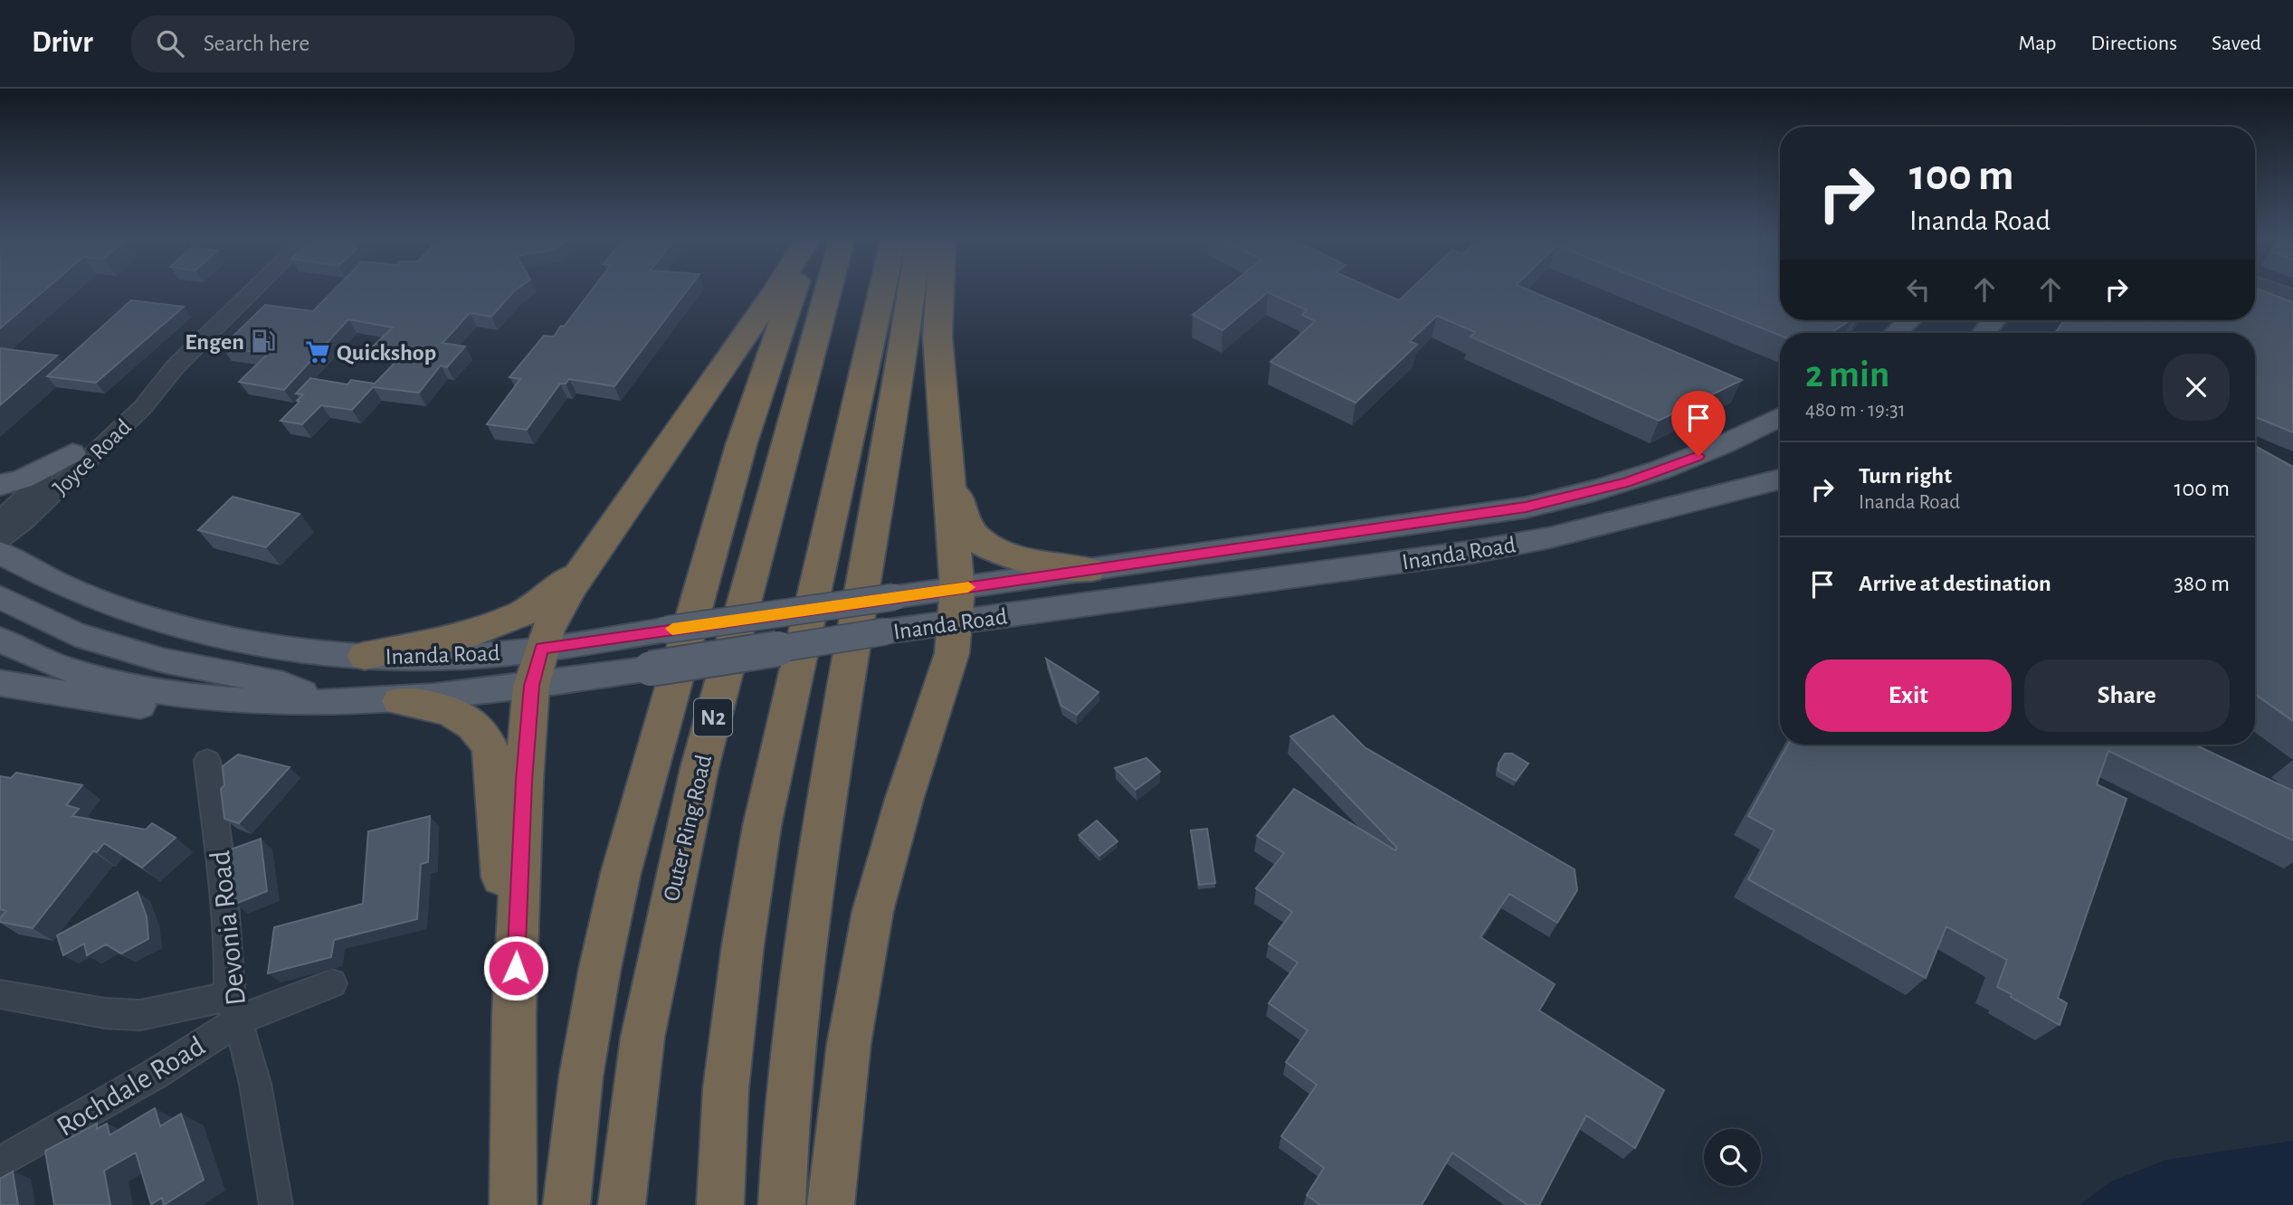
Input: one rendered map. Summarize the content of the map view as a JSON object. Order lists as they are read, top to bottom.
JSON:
{
  "streets": {
    "highway": ["N2", "Outer Ring Road"],
    "main road": ["Inanda Road"],
    "street": ["Joyce Road", "Devonia Road", "Rochdale Road"]
  },
  "crossings": [
    ["Devonia Road", "Rochdale Road"]
  ],
  "places": {
    "fuel station": ["Engen"],
    "supermarket": ["Quickshop"]
  },
  "page": {
    "header": "Drivr",
    "search": "Search here",
    "nav": ["Map", "Directions", "Saved"],
    "turn": ["100 m", "Inanda Road"],
    "heading": ["2 min", "480 m · 19:31"],
    "list": [
      {
        "name": "Turn right",
        "note": "Inanda Road",
        "value": "100 m"
      },
      {
        "name": "Arrive at destination",
        "value": "380 m"
      }
    ],
    "buttons": ["Exit", "Share"]
  }
}
